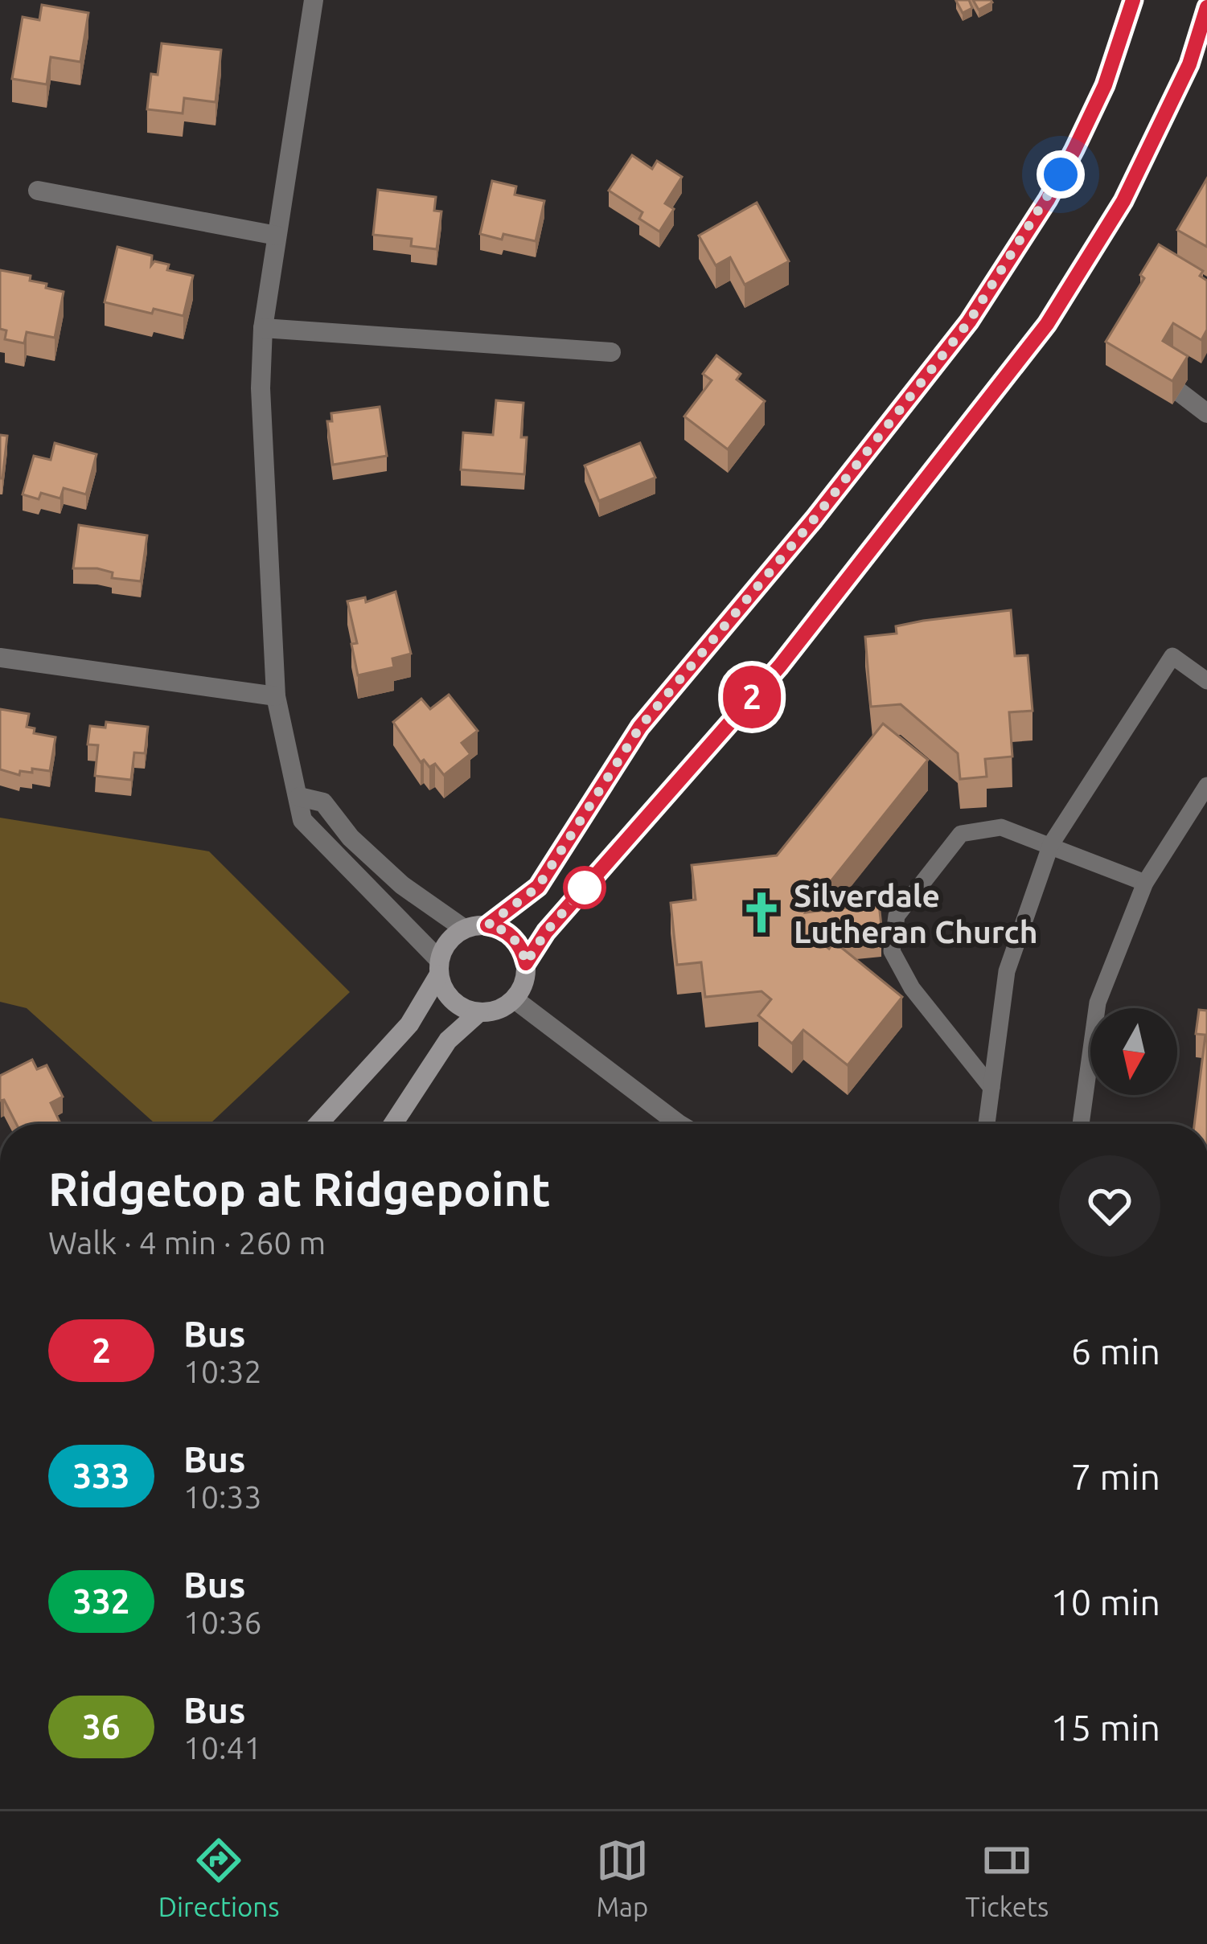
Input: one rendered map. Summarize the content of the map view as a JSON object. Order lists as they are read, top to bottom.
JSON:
{
  "places": {
    "church": ["Silverdale Lutheran Church"]
  },
  "lines": ["bus line 2"],
  "north": "bottom",
  "page": {
    "on_map": "2",
    "heading": ["Ridgetop at Ridgepoint", "Walk · 4 min · 260 m"],
    "list": [
      {
        "mark": "2",
        "name": "Bus",
        "note": "10:32",
        "value": "6 min"
      },
      {
        "mark": "333",
        "name": "Bus",
        "note": "10:33",
        "value": "7 min"
      },
      {
        "mark": "332",
        "name": "Bus",
        "note": "10:36",
        "value": "10 min"
      },
      {
        "mark": "36",
        "name": "Bus",
        "note": "10:41",
        "value": "15 min"
      }
    ],
    "tabs": ["Directions", "Map", "Tickets"]
  }
}
